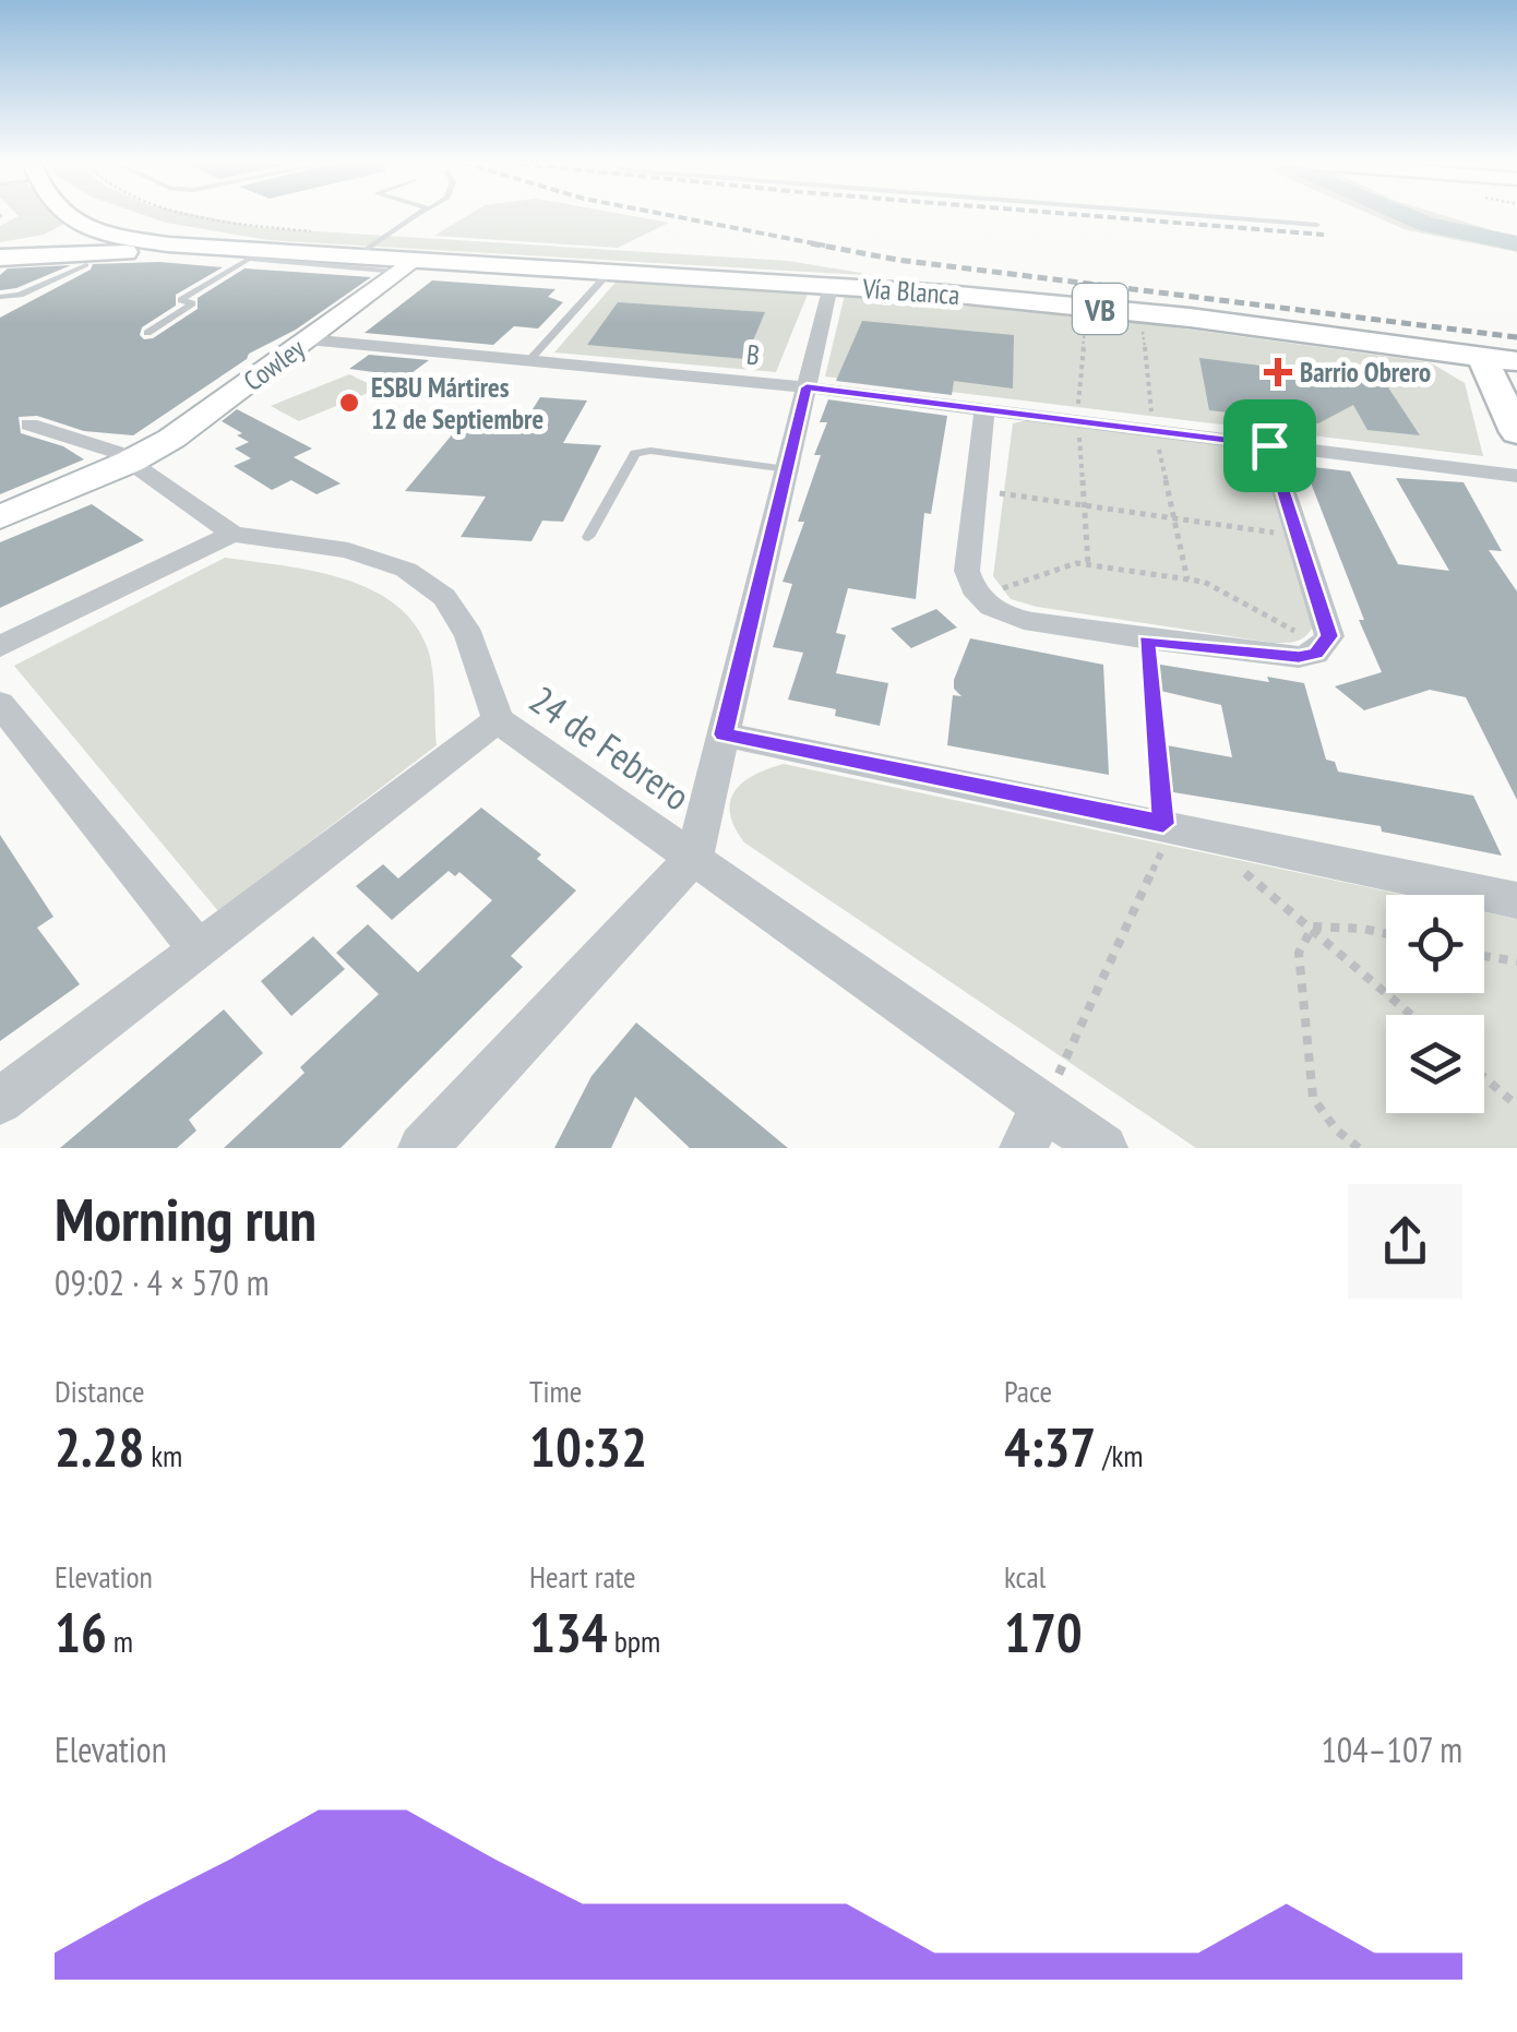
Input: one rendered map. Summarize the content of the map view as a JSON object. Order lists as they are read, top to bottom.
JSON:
{
  "streets": {
    "main road": ["Vía Blanca", "VB"],
    "street": ["B", "Cowley", "24 de Febrero"]
  },
  "crossings": [
    ["Vía Blanca", "Cowley"],
    ["B", "Cowley"],
    ["Cowley", "24 de Febrero"]
  ],
  "places": {
    "health": ["Barrio Obrero"],
    "other": ["ESBU Mártires 12 de Septiembre"]
  },
  "page": {
    "heading": ["Morning run", "09:02 · 4 × 570 m"],
    "stats": [
      ["Distance", "2.28 km"],
      ["Time", "10:32"],
      ["Pace", "4:37 /km"],
      ["Elevation", "16 m"],
      ["Heart rate", "134 bpm"],
      ["kcal", "170"]
    ],
    "chart": ["Elevation", "104–107 m"]
  }
}
